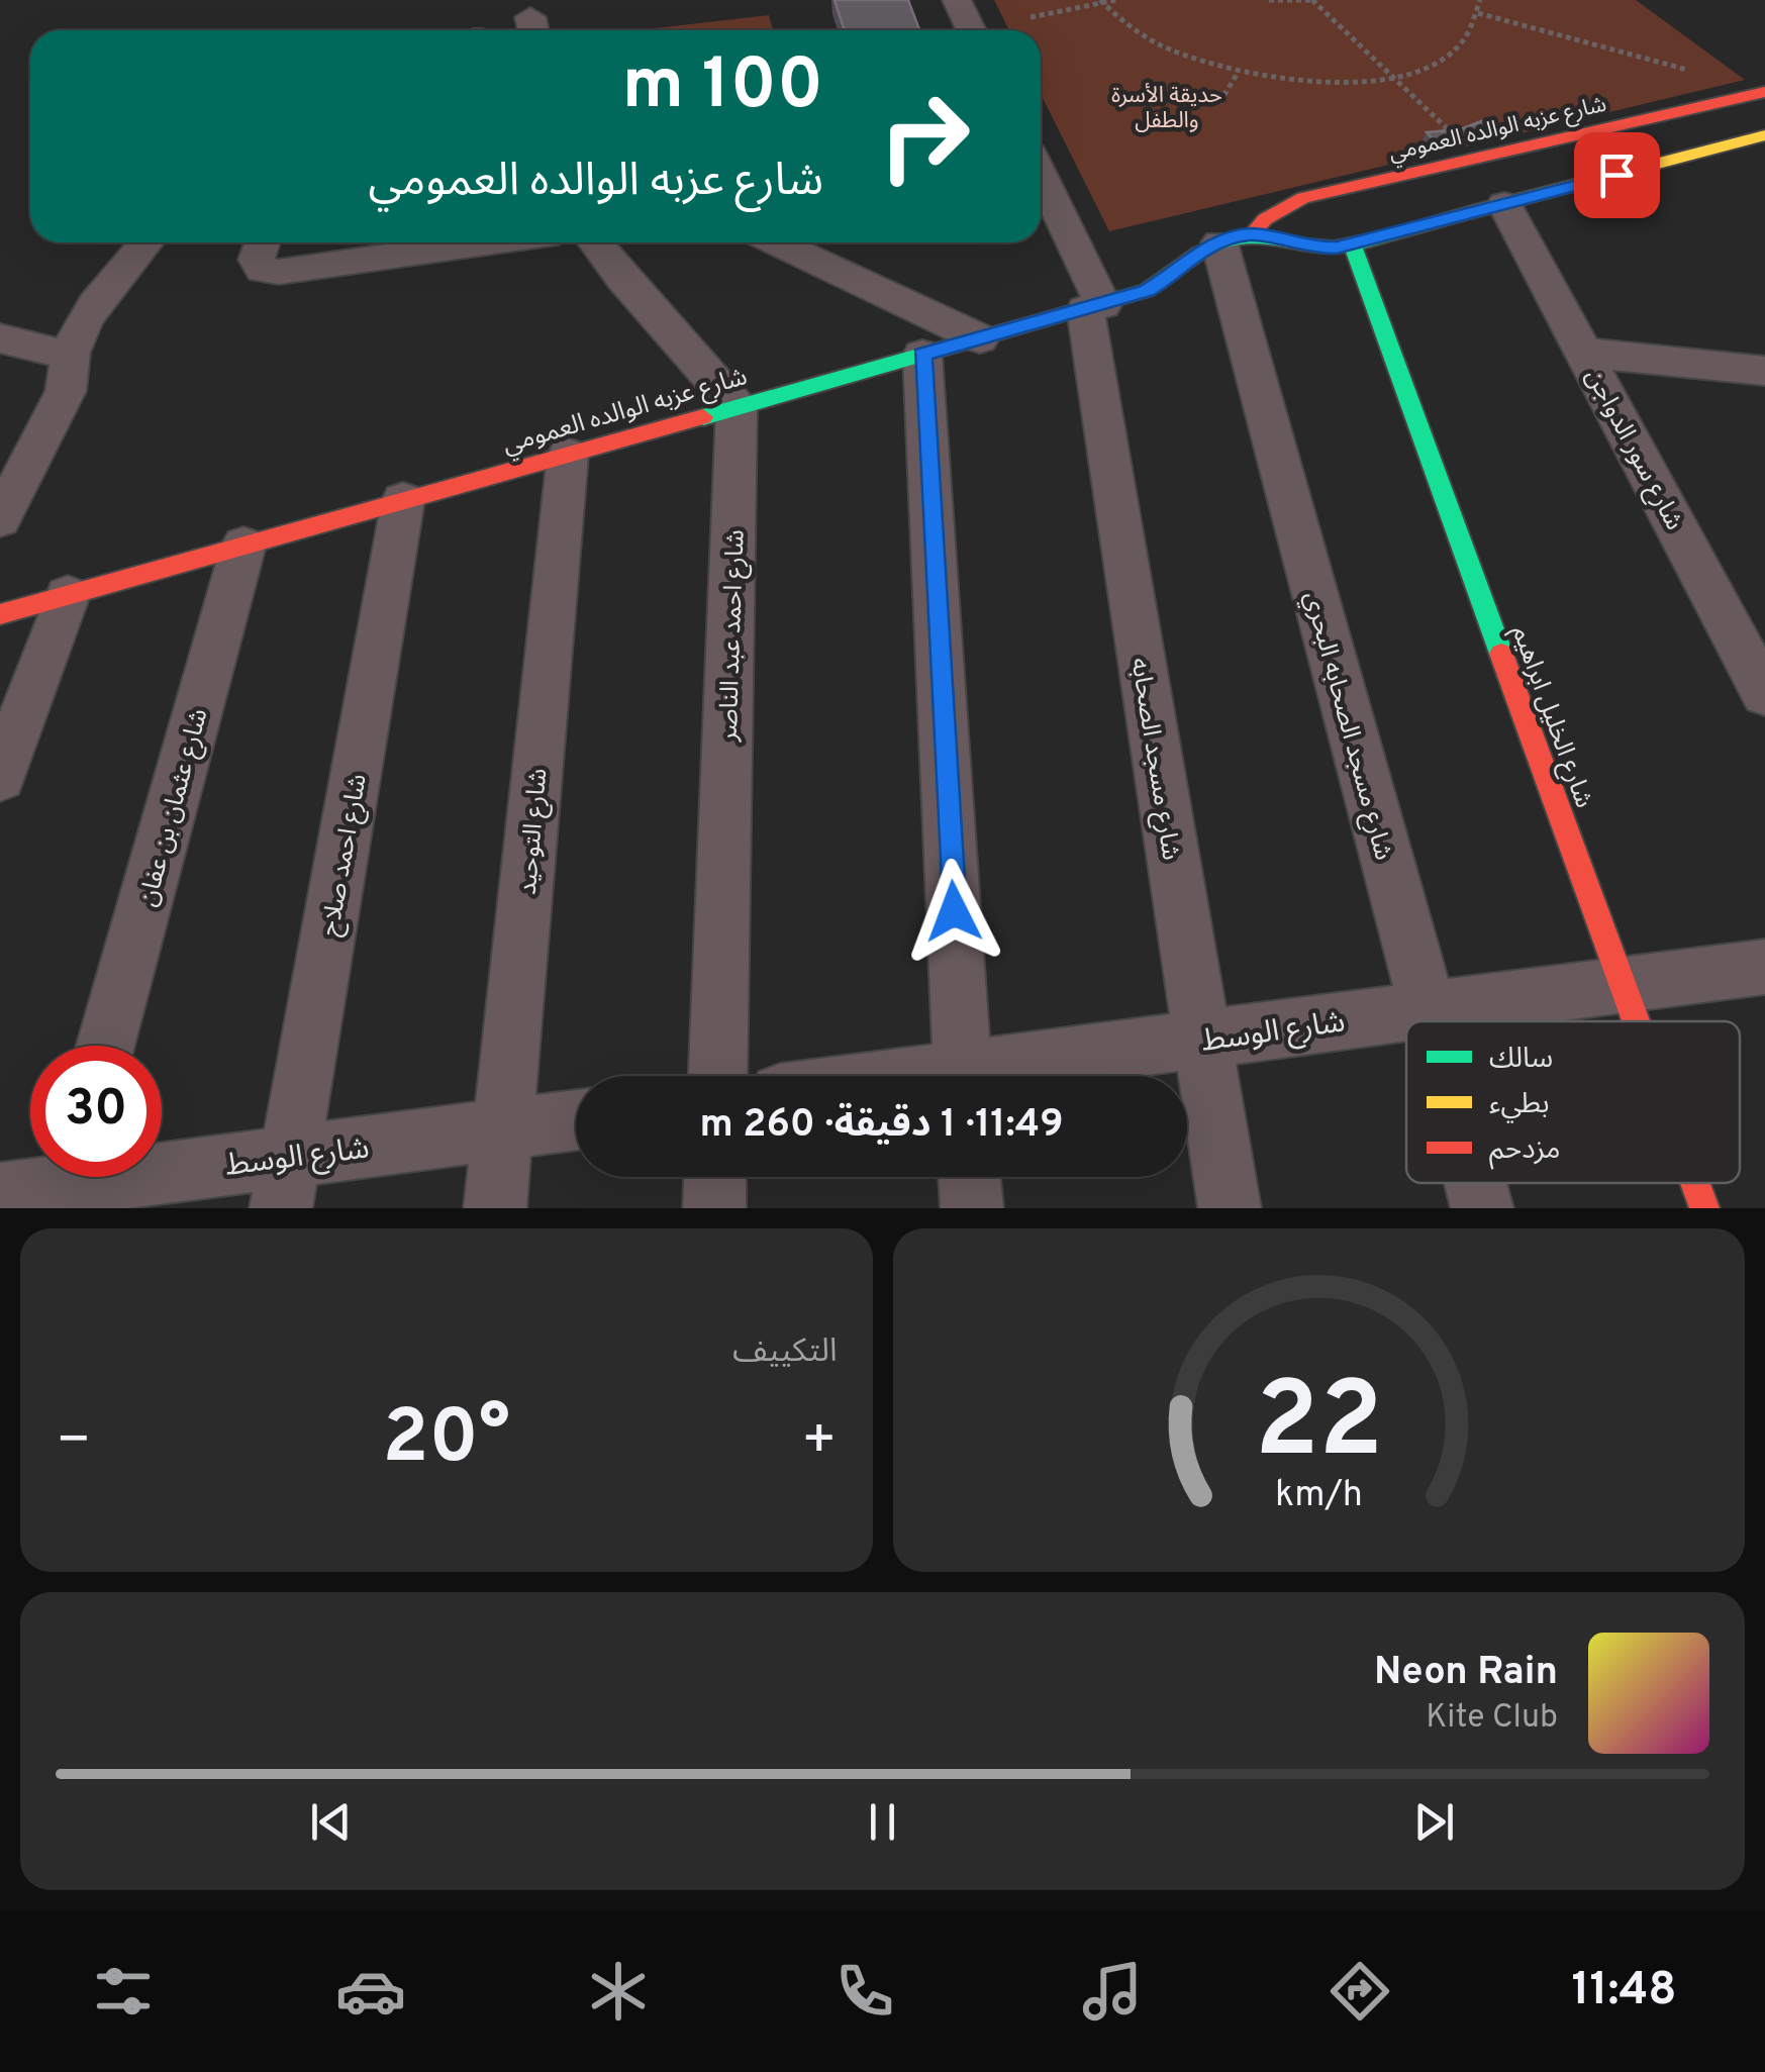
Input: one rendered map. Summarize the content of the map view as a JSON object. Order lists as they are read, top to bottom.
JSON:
{
  "streets": {
    "street": [
      "شارع عزبه الوالده العمومي",
      "شارع سور الدواجن",
      "شارع احمد عبد الناصر",
      "شارع الخليل ابراهيم",
      "شارع مسجد الصحابه البحري",
      "شارع مسجد الصحابه",
      "شارع عثمان بن عفان",
      "شارع التوحيد",
      "شارع احمد صلاح",
      "شارع الوسط"
    ]
  },
  "crossings": [
    ["شارع عزبه الوالده العمومي", "شارع احمد عبد الناصر"],
    ["شارع عزبه الوالده العمومي", "شارع مسجد الصحابه البحري"],
    ["شارع عزبه الوالده العمومي", "شارع مسجد الصحابه"],
    ["شارع عزبه الوالده العمومي", "شارع عثمان بن عفان"],
    ["شارع عزبه الوالده العمومي", "شارع التوحيد"],
    ["شارع عزبه الوالده العمومي", "شارع احمد صلاح"],
    ["شارع الخليل ابراهيم", "شارع الوسط"],
    ["شارع مسجد الصحابه البحري", "شارع الوسط"],
    ["شارع مسجد الصحابه", "شارع الوسط"],
    ["شارع التوحيد", "شارع الوسط"],
    ["شارع احمد صلاح", "شارع الوسط"]
  ],
  "parks": ["حديقة الأسرة والطفل"],
  "legend": ["سالك", "بطيء", "مزدحم"],
  "page": {
    "turn": ["100 m", "شارع عزبه الوالده العمومي"],
    "limit": "30",
    "trip": "11:49 · 1 دقيقة · 260 m",
    "tile": "التكييف",
    "heat": ["−", "20°", "+"],
    "song": ["Neon Rain", "Kite Club"],
    "tabs": "11:48",
    "gauge": ["22", "km/h"]
  }
}
